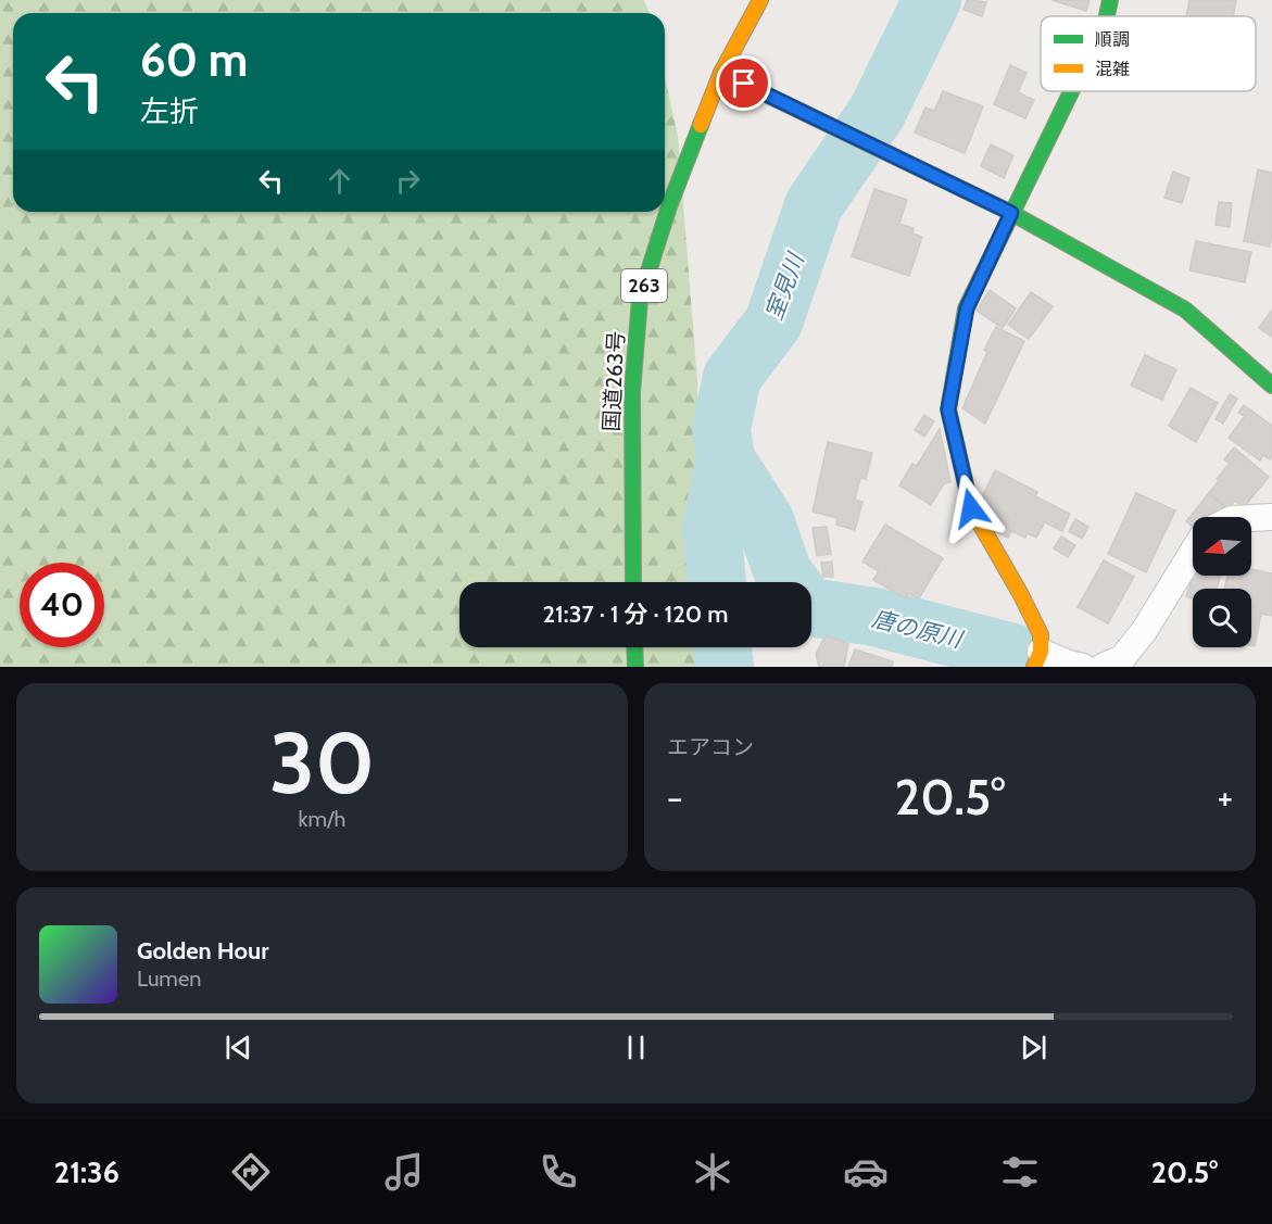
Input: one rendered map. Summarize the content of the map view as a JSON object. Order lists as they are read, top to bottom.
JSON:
{
  "streets": {
    "main road": ["263", "国道263号"]
  },
  "water": ["室見川", "唐の原川"],
  "legend": ["順調", "混雑"],
  "north": "left",
  "page": {
    "turn": ["60 m", "左折"],
    "limit": "40",
    "trip": "21:37 · 1 分 · 120 m",
    "tile": [
      ["30", "km/h"],
      "エアコン"
    ],
    "heat": ["−", "20.5°", "+"],
    "song": ["Golden Hour", "Lumen"],
    "tabs": ["21:36", "20.5°"]
  }
}
